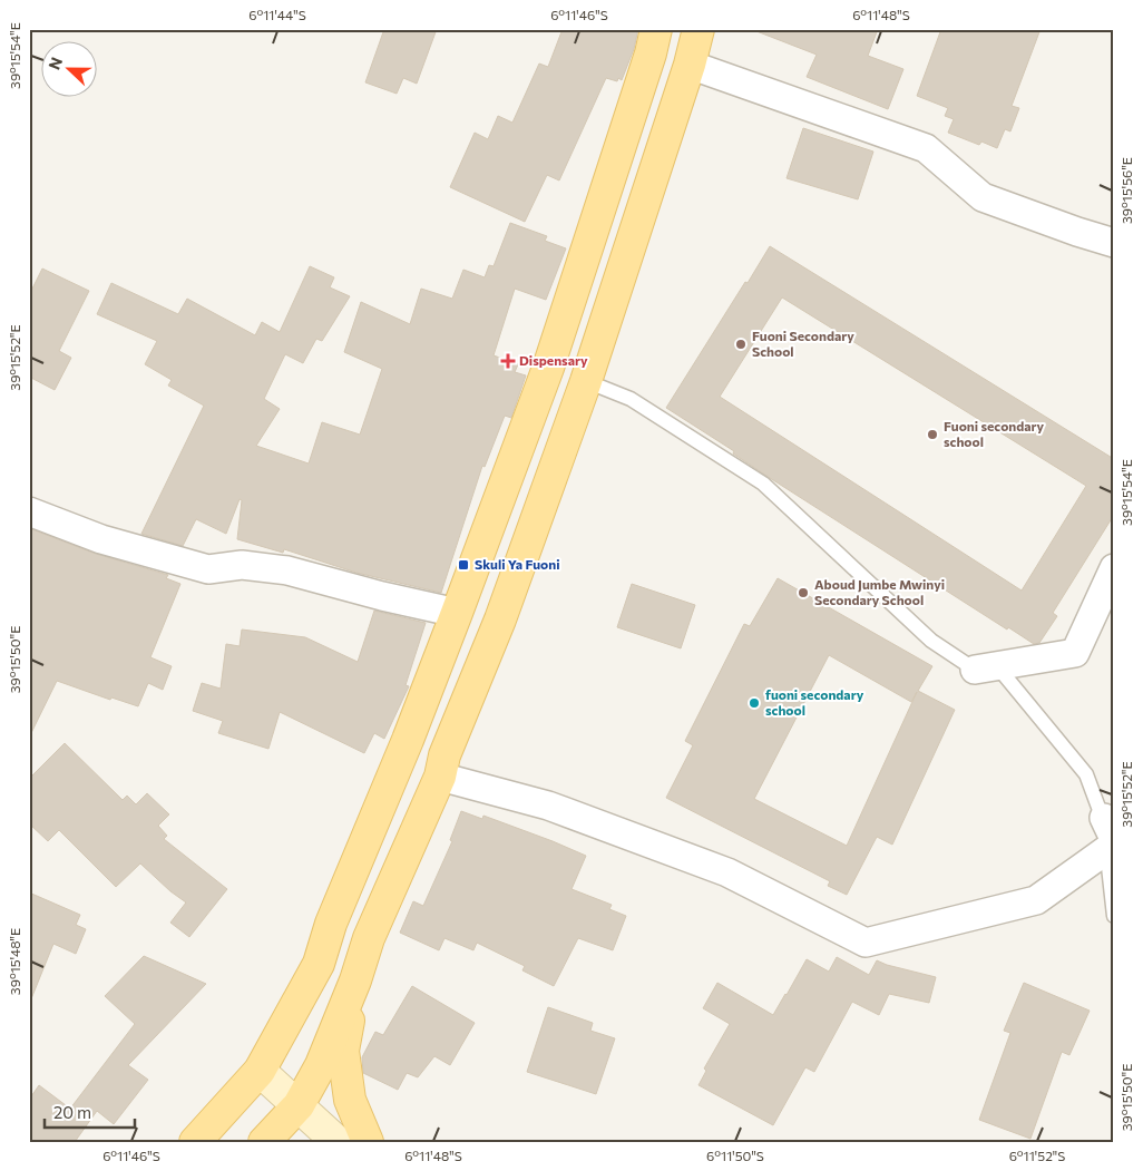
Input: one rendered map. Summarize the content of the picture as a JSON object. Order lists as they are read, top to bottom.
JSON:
{
  "places": {
    "other": [
      "Fuoni Secondary School",
      "Fuoni secondary school",
      "Aboud Jumbe Mwinyi Secondary School",
      "fuoni secondary school"
    ],
    "health": ["Dispensary"],
    "transit": ["Skuli Ya Fuoni"]
  },
  "scale_bar": "20 m",
  "north": "left",
  "coordinates": [
    "6°11'44\"S",
    "6°11'46\"S",
    "6°11'48\"S",
    "39°15'54\"E",
    "39°15'56\"E",
    "39°15'52\"E",
    "39°15'50\"E",
    "39°15'48\"E",
    "6°11'50\"S",
    "6°11'52\"S"
  ]
}
